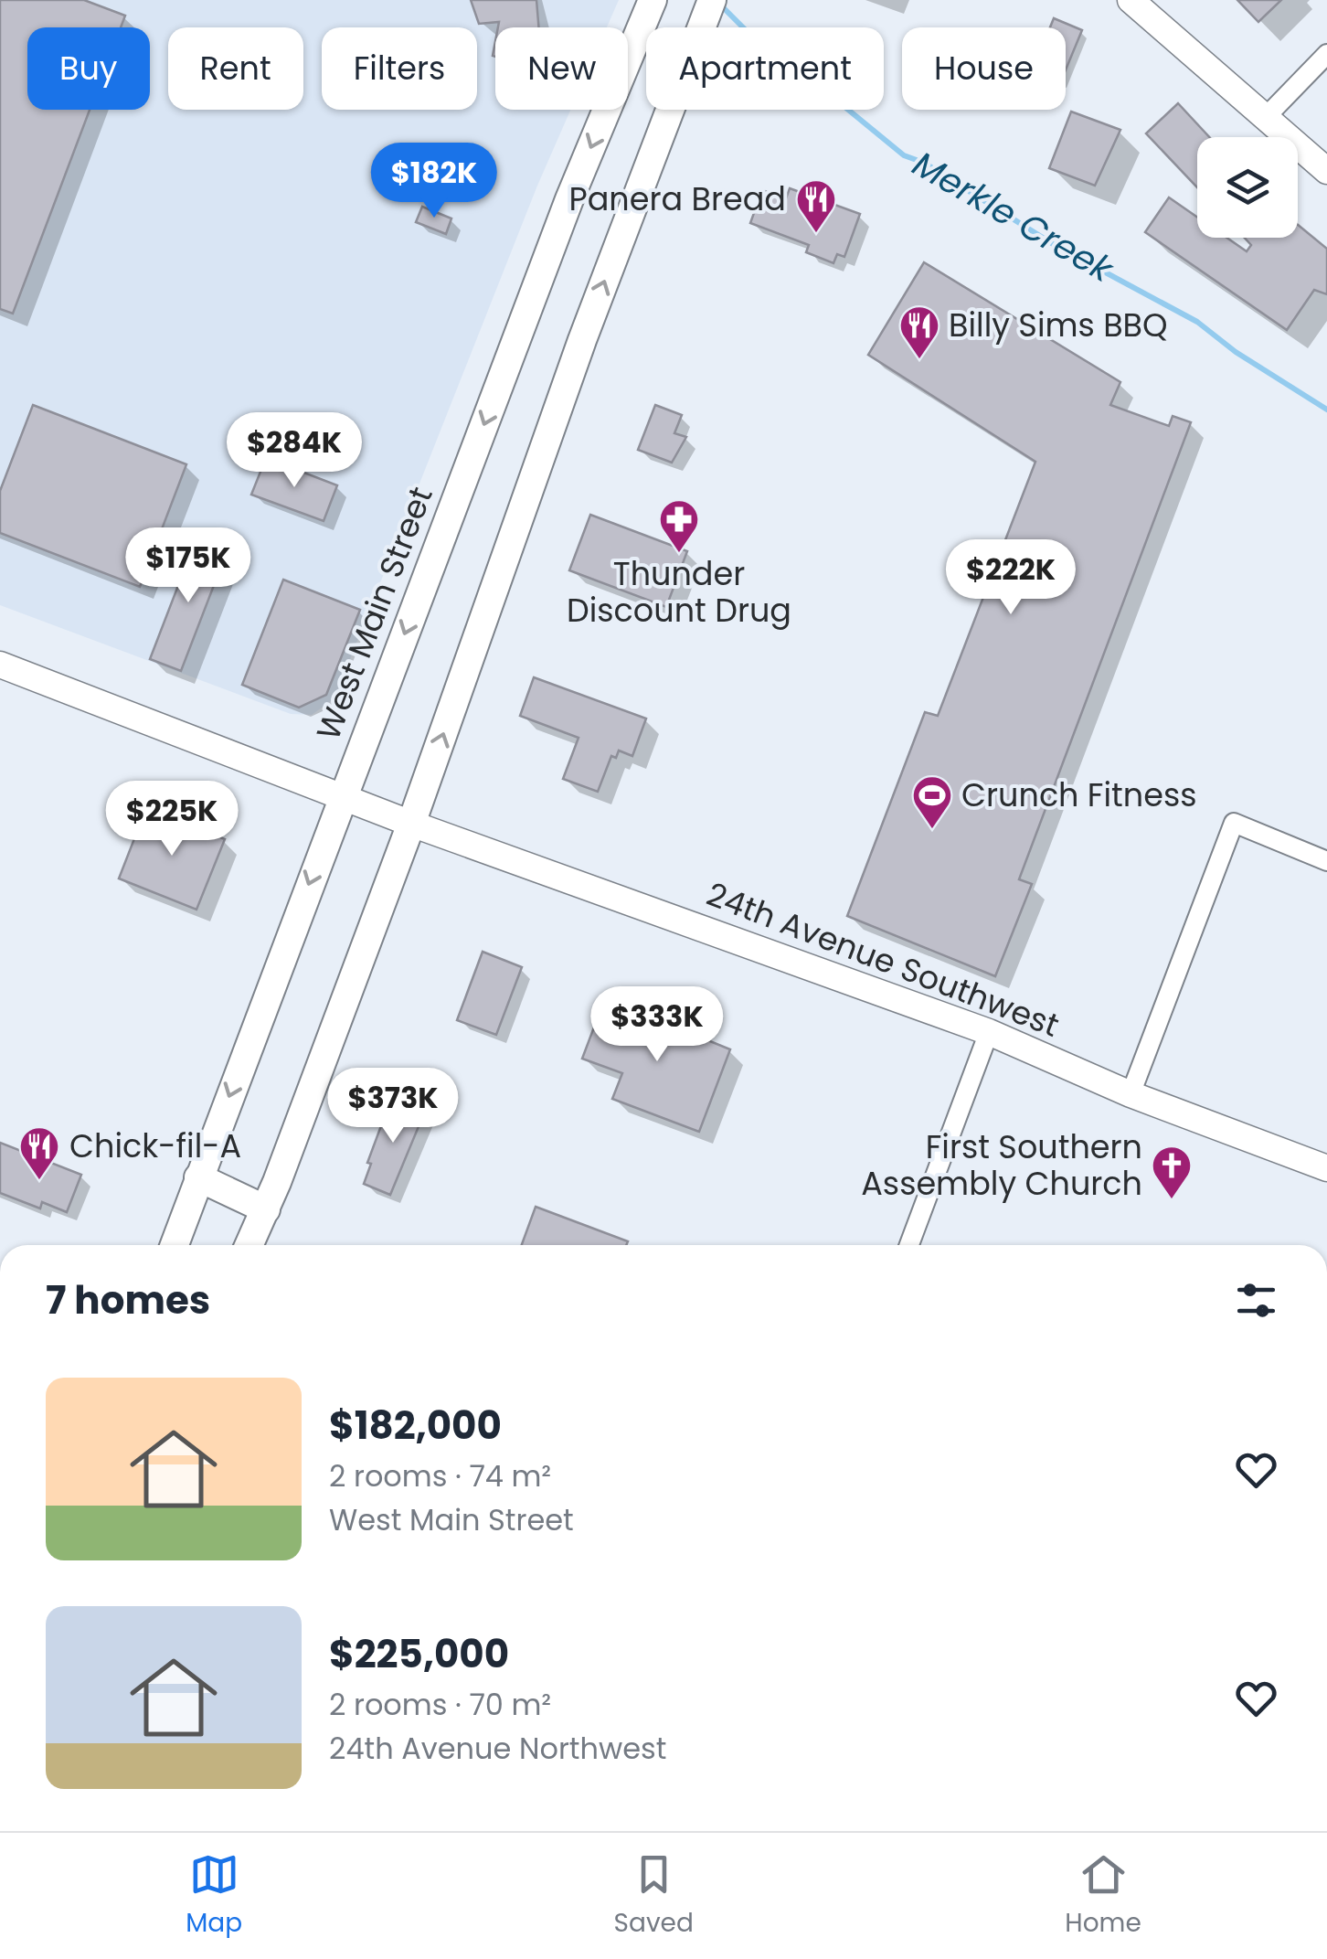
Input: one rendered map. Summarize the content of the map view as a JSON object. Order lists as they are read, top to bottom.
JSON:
{
  "streets": {
    "main road": ["West Main Street", "24th Avenue Southwest"]
  },
  "crossings": [
    ["West Main Street", "24th Avenue Southwest"]
  ],
  "water": ["Merkle Creek"],
  "places": {
    "restaurant": ["Panera Bread", "Billy Sims BBQ", "Chick-fil-A"],
    "pharmacy": ["Thunder Discount Drug"],
    "sports": ["Crunch Fitness"],
    "church": ["First Southern Assembly Church"]
  },
  "page": {
    "chip": [
      "Buy",
      "Rent",
      "Filters",
      "New",
      "Apartment",
      "House"
    ],
    "price": [
      "$182K",
      "$284K",
      "$175K",
      "$222K",
      "$225K",
      "$333K",
      "$373K"
    ],
    "heading": "7 homes",
    "list": [
      {
        "name": "$182,000",
        "note": "2 rooms · 74 m² · West Main Street"
      },
      {
        "name": "$225,000",
        "note": "2 rooms · 70 m² · 24th Avenue Northwest"
      }
    ],
    "tabs": ["Map", "Saved", "Home"]
  }
}
